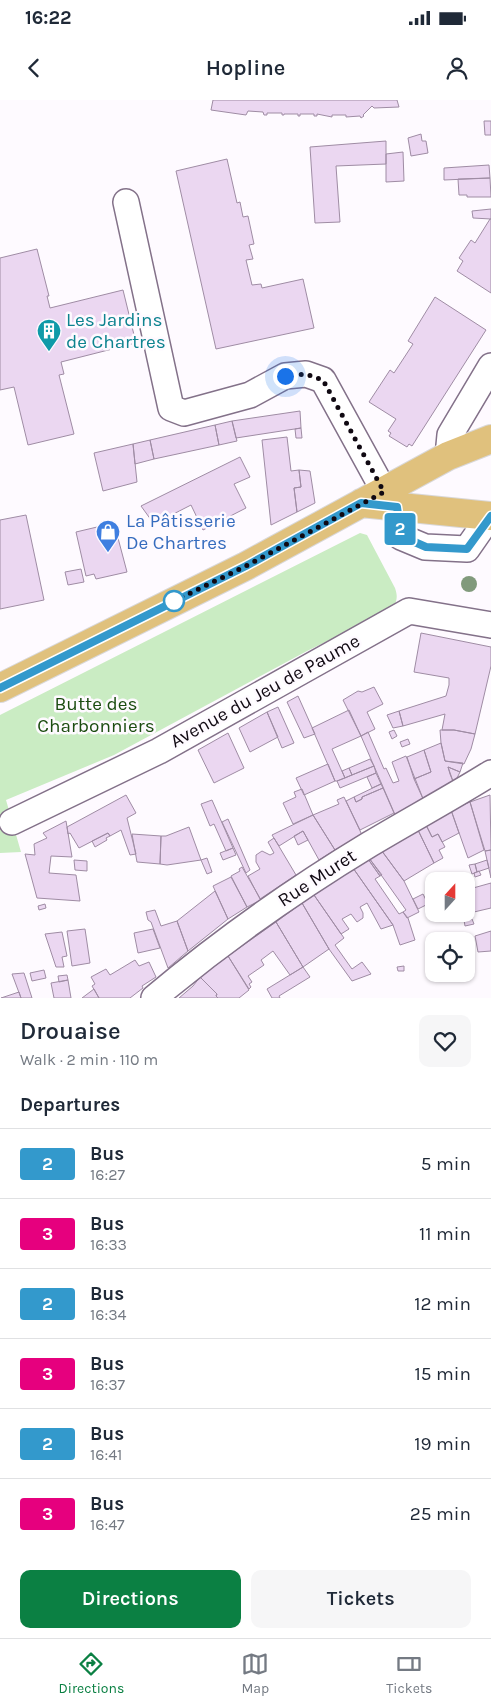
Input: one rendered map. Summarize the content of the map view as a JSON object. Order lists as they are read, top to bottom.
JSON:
{
  "streets": {
    "street": ["Avenue du Jeu de Paume", "Rue Muret"]
  },
  "parks": ["Butte des Charbonniers"],
  "places": {
    "building": ["Les Jardins de Chartres"],
    "shop": ["La Pâtisserie De Chartres"]
  },
  "lines": ["bus line 2"],
  "north": "top",
  "page": {
    "status": "16:22",
    "header": "Hopline",
    "on_map": "2",
    "heading": [
      ["Drouaise", "Walk · 2 min · 110 m"],
      "Departures"
    ],
    "list": [
      {
        "mark": "2",
        "name": "Bus",
        "note": "16:27",
        "value": "5 min"
      },
      {
        "mark": "3",
        "name": "Bus",
        "note": "16:33",
        "value": "11 min"
      },
      {
        "mark": "2",
        "name": "Bus",
        "note": "16:34",
        "value": "12 min"
      },
      {
        "mark": "3",
        "name": "Bus",
        "note": "16:37",
        "value": "15 min"
      },
      {
        "mark": "2",
        "name": "Bus",
        "note": "16:41",
        "value": "19 min"
      },
      {
        "mark": "3",
        "name": "Bus",
        "note": "16:47",
        "value": "25 min"
      }
    ],
    "buttons": ["Directions", "Tickets"],
    "tabs": ["Directions", "Map", "Tickets"]
  }
}
